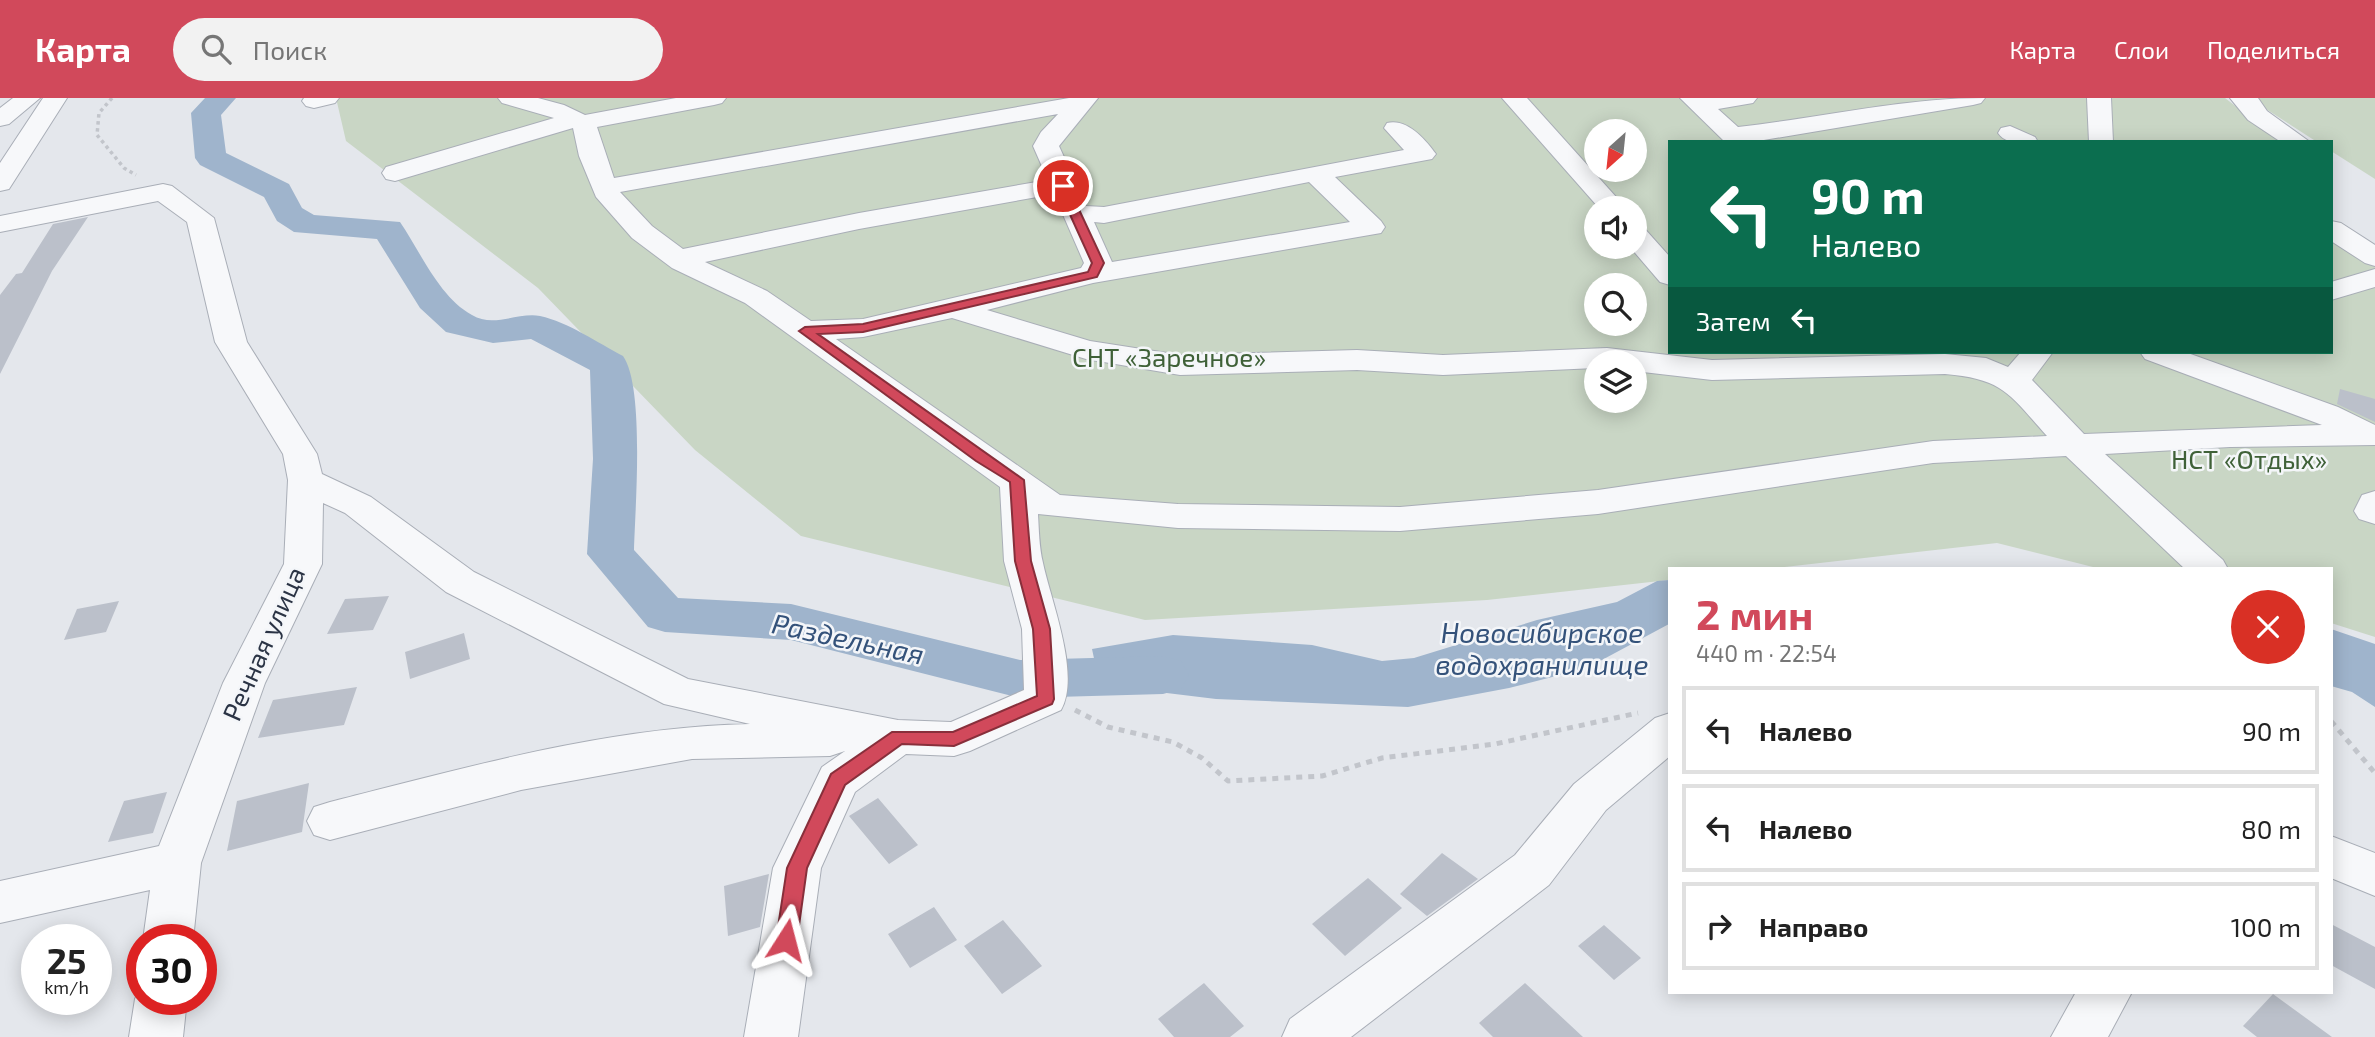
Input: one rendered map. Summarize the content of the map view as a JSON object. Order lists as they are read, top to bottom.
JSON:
{
  "streets": {
    "street": ["Речная улица"]
  },
  "water": ["Новосибирское водохранилище", "Раздельная"],
  "parks": ["СНТ «Заречное»", "НСТ «Отдых»"],
  "north": "bottom left",
  "page": {
    "header": "Карта",
    "search": "Поиск",
    "nav": ["Карта", "Слои", "Поделиться"],
    "turn": ["90 m", "Налево"],
    "then": "Затем",
    "heading": ["2 мин", "440 m · 22:54"],
    "list": [
      {
        "name": "Налево",
        "value": "90 m"
      },
      {
        "name": "Налево",
        "value": "80 m"
      },
      {
        "name": "Направо",
        "value": "100 m"
      }
    ],
    "speed": "25 km/h",
    "limit": "30"
  }
}
